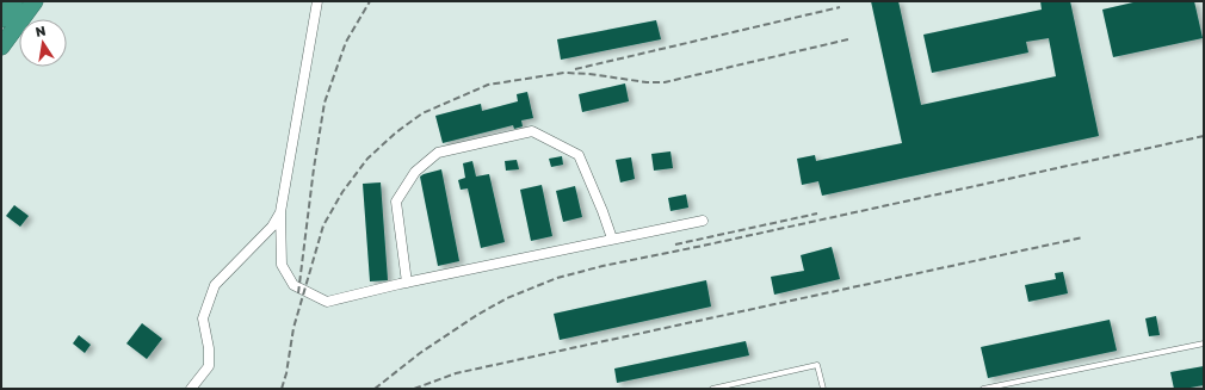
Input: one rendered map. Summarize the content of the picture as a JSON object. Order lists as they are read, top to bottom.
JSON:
{
  "north": "top"
}
